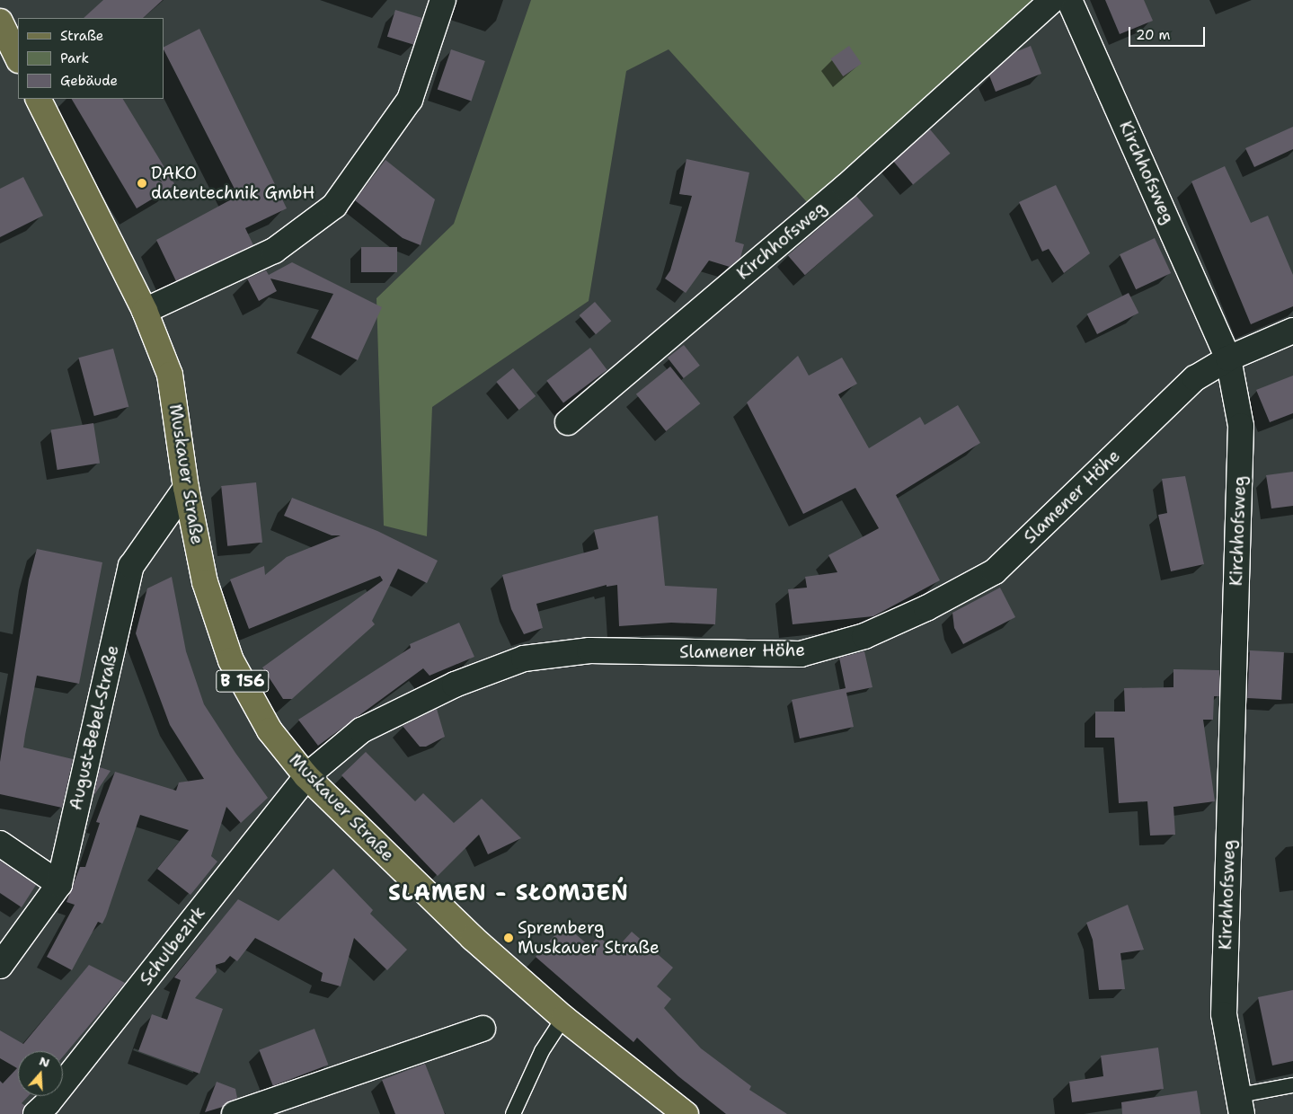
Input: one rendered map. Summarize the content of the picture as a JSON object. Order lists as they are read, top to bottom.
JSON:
{
  "streets": {
    "main road": ["Muskauer Straße", "B 156"],
    "street": [
      "Kirchhofsweg",
      "Slamener Höhe",
      "August-Bebel-Straße",
      "Schulbezirk"
    ]
  },
  "crossings": [
    ["Kirchhofsweg", "Slamener Höhe"],
    ["Muskauer Straße", "Slamener Höhe"],
    ["Muskauer Straße", "August-Bebel-Straße"],
    ["Muskauer Straße", "Schulbezirk"],
    ["Slamener Höhe", "Schulbezirk"]
  ],
  "districts": ["SLAMEN - SŁOMJEŃ"],
  "places": ["DAKO datentechnik GmbH", "Spremberg Muskauer Straße"],
  "legend": ["Straße", "Park", "Gebäude"],
  "scale_bar": "20 m",
  "north": "top"
}
